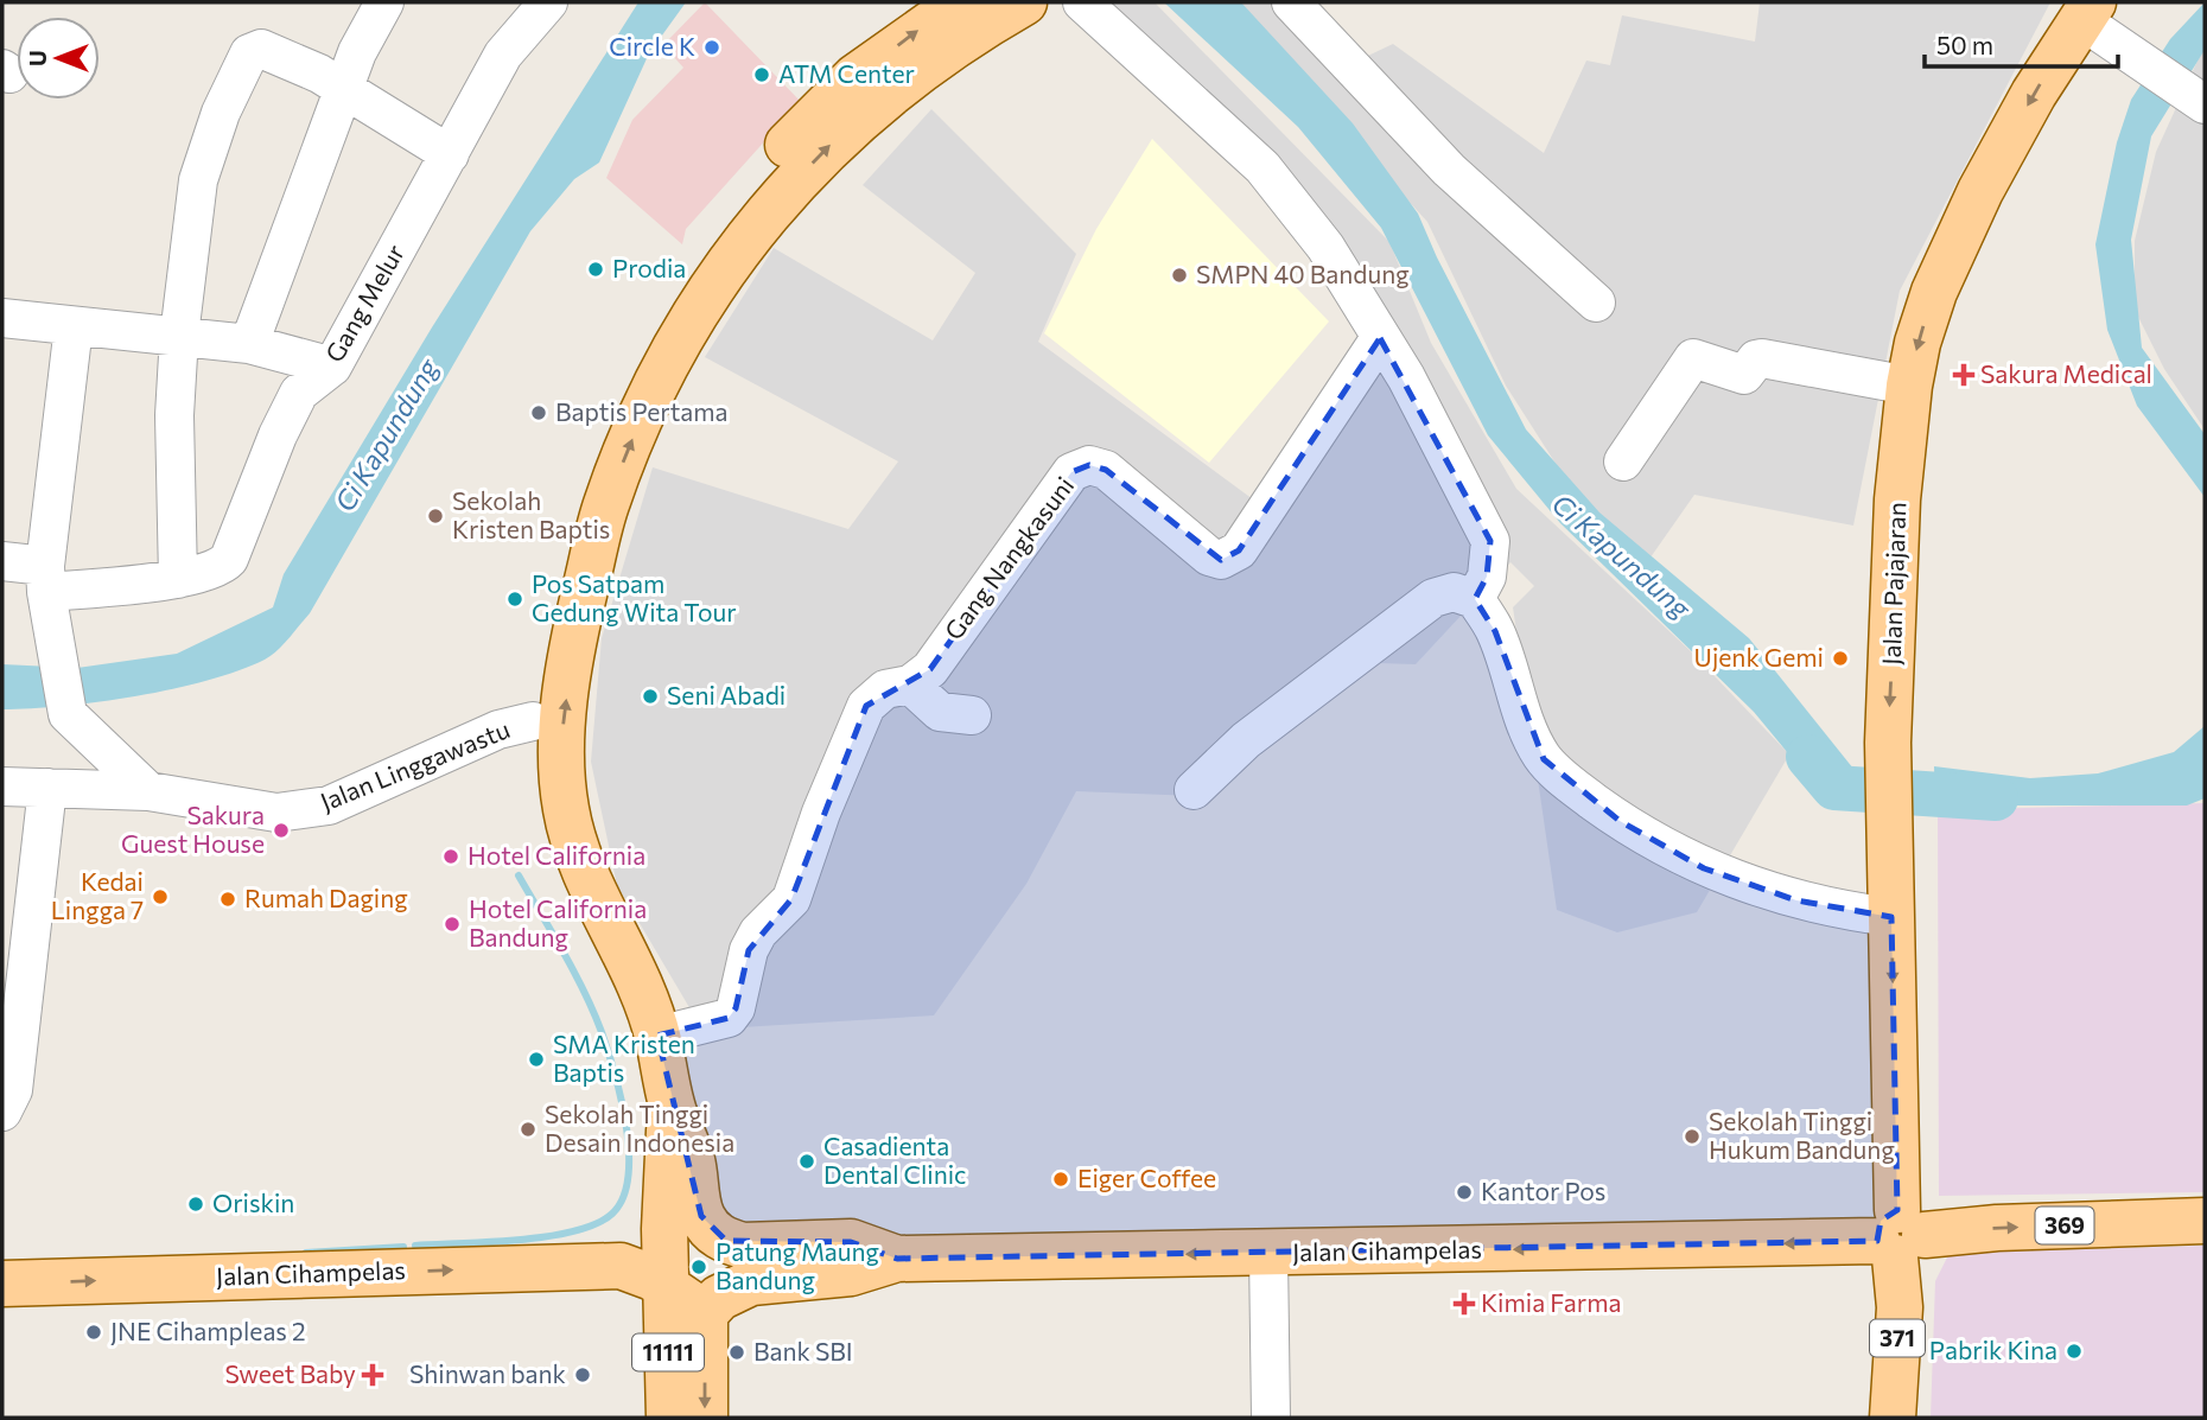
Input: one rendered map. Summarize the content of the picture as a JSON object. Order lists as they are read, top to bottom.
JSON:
{
  "streets": {
    "main road": [
      "Jalan Pajajaran",
      "369",
      "Jalan Cihampelas",
      "371",
      "11111"
    ],
    "street": ["Gang Melur", "Gang Nangkasuni", "Jalan Linggawastu"]
  },
  "crossings": [
    ["Jalan Pajajaran", "369"],
    ["Jalan Pajajaran", "Jalan Cihampelas"],
    ["369", "Jalan Cihampelas"],
    ["Jalan Cihampelas", "11111"]
  ],
  "one_way": ["Jalan Pajajaran"],
  "water": ["Ci Kapundung"],
  "places": {
    "other": [
      "Circle K",
      "ATM Center",
      "Prodia",
      "SMPN 40 Bandung",
      "Baptis Pertama",
      "Sekolah Kristen Baptis",
      "Pos Satpam Gedung Wita Tour",
      "Ujenk Gemi",
      "Seni Abadi",
      "Sakura Guest House",
      "Hotel California",
      "Kedai Lingga 7",
      "Rumah Daging",
      "Hotel California Bandung",
      "SMA Kristen Baptis",
      "Sekolah Tinggi Desain Indonesia",
      "Sekolah Tinggi Hukum Bandung",
      "Casadienta Dental Clinic",
      "Eiger Coffee",
      "Kantor Pos",
      "Oriskin",
      "Patung Maung Bandung",
      "JNE Cihampleas 2",
      "Pabrik Kina",
      "Bank SBI",
      "Shinwan bank"
    ],
    "health": ["Sakura Medical", "Kimia Farma", "Sweet Baby"]
  },
  "scale_bar": "50 m",
  "north": "left"
}
